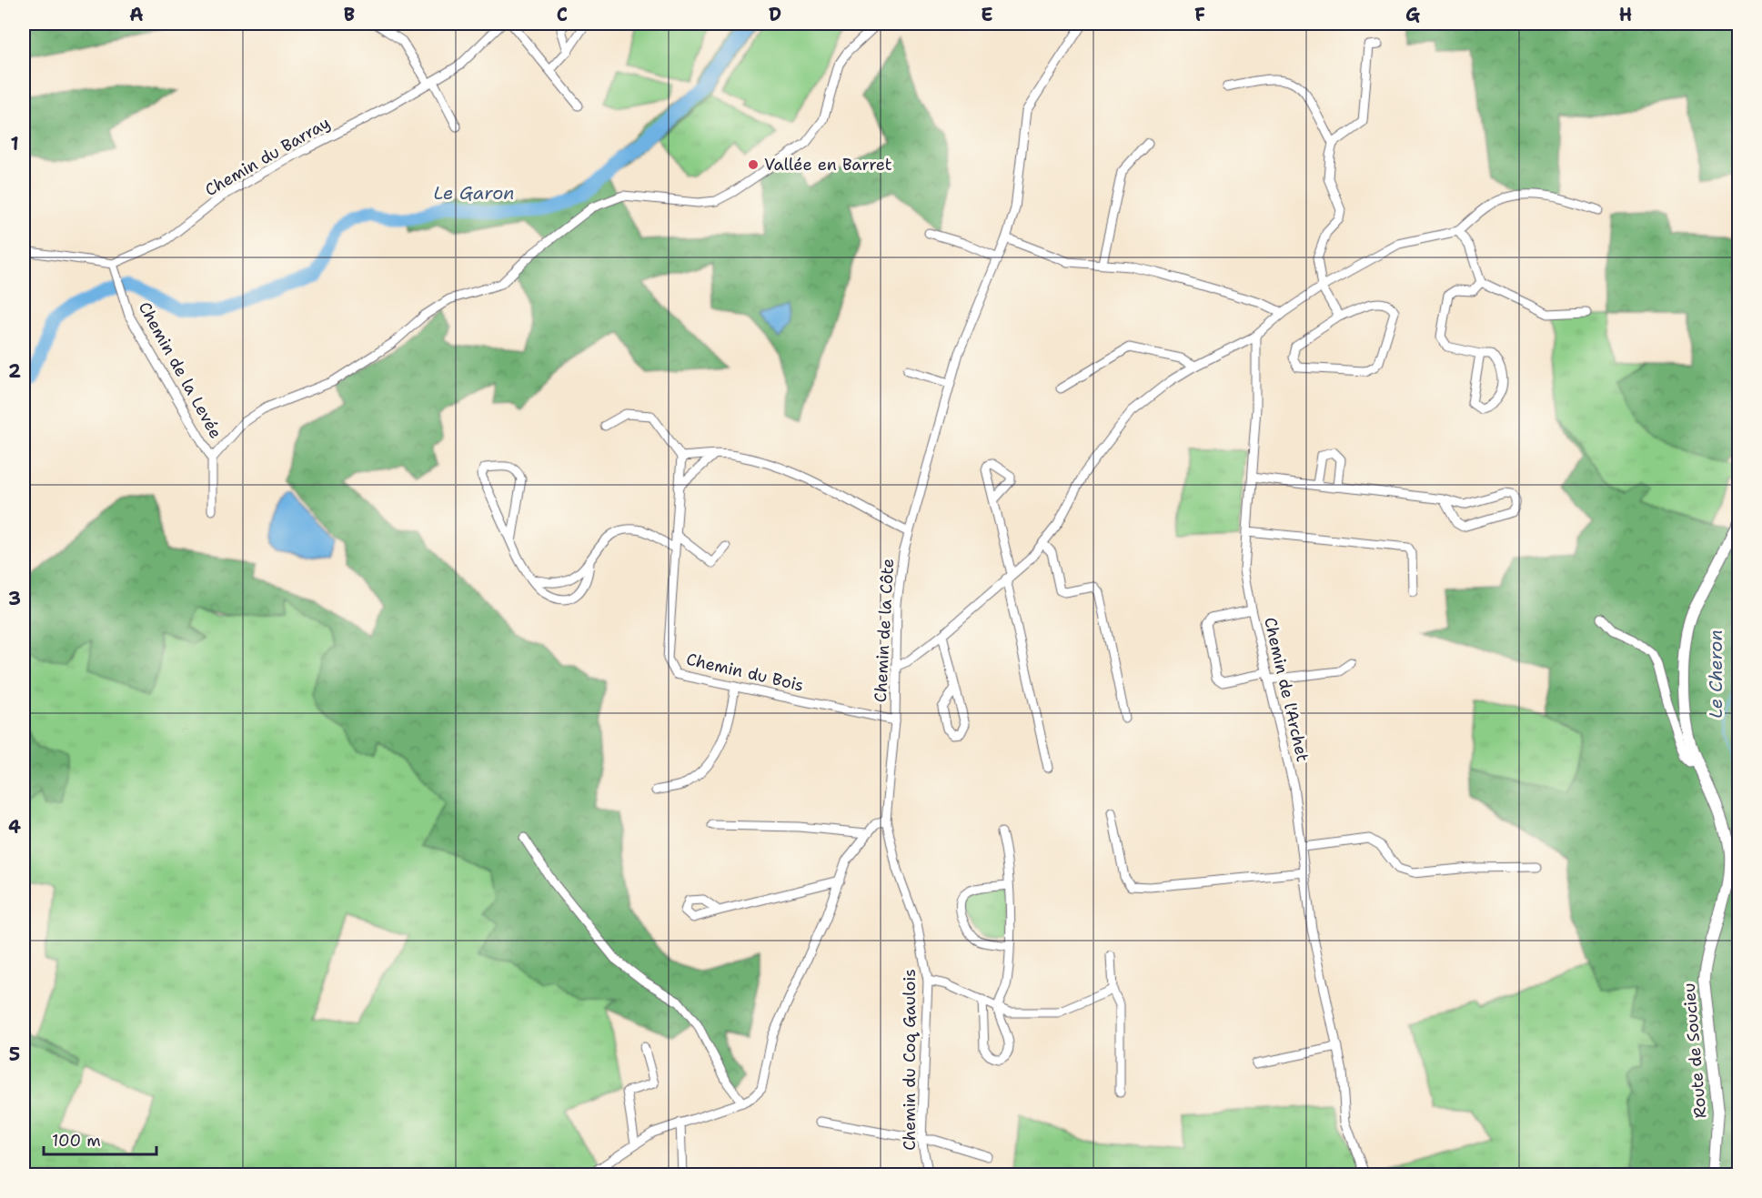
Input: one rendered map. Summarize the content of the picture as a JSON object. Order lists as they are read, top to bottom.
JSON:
{
  "streets": {
    "street": [
      "Chemin du Barray",
      "Chemin de la Levée",
      "Chemin de la Côte",
      "Chemin du Bois",
      "Chemin de l'Archet",
      "Route de Soucieu",
      "Chemin du Coq Gaulois"
    ]
  },
  "crossings": [
    ["Chemin du Barray", "Chemin de la Levée"],
    ["Chemin de la Côte", "Chemin du Bois"],
    ["Chemin de la Côte", "Chemin du Coq Gaulois"]
  ],
  "water": ["Le Garon", "Le Cheron"],
  "places": ["Vallée en Barret"],
  "scale_bar": "100 m",
  "grid": {
    "columns": [
      "A",
      "B",
      "C",
      "D",
      "E",
      "F",
      "G",
      "H"
    ],
    "rows": [
      "1",
      "2",
      "3",
      "4",
      "5"
    ]
  }
}
